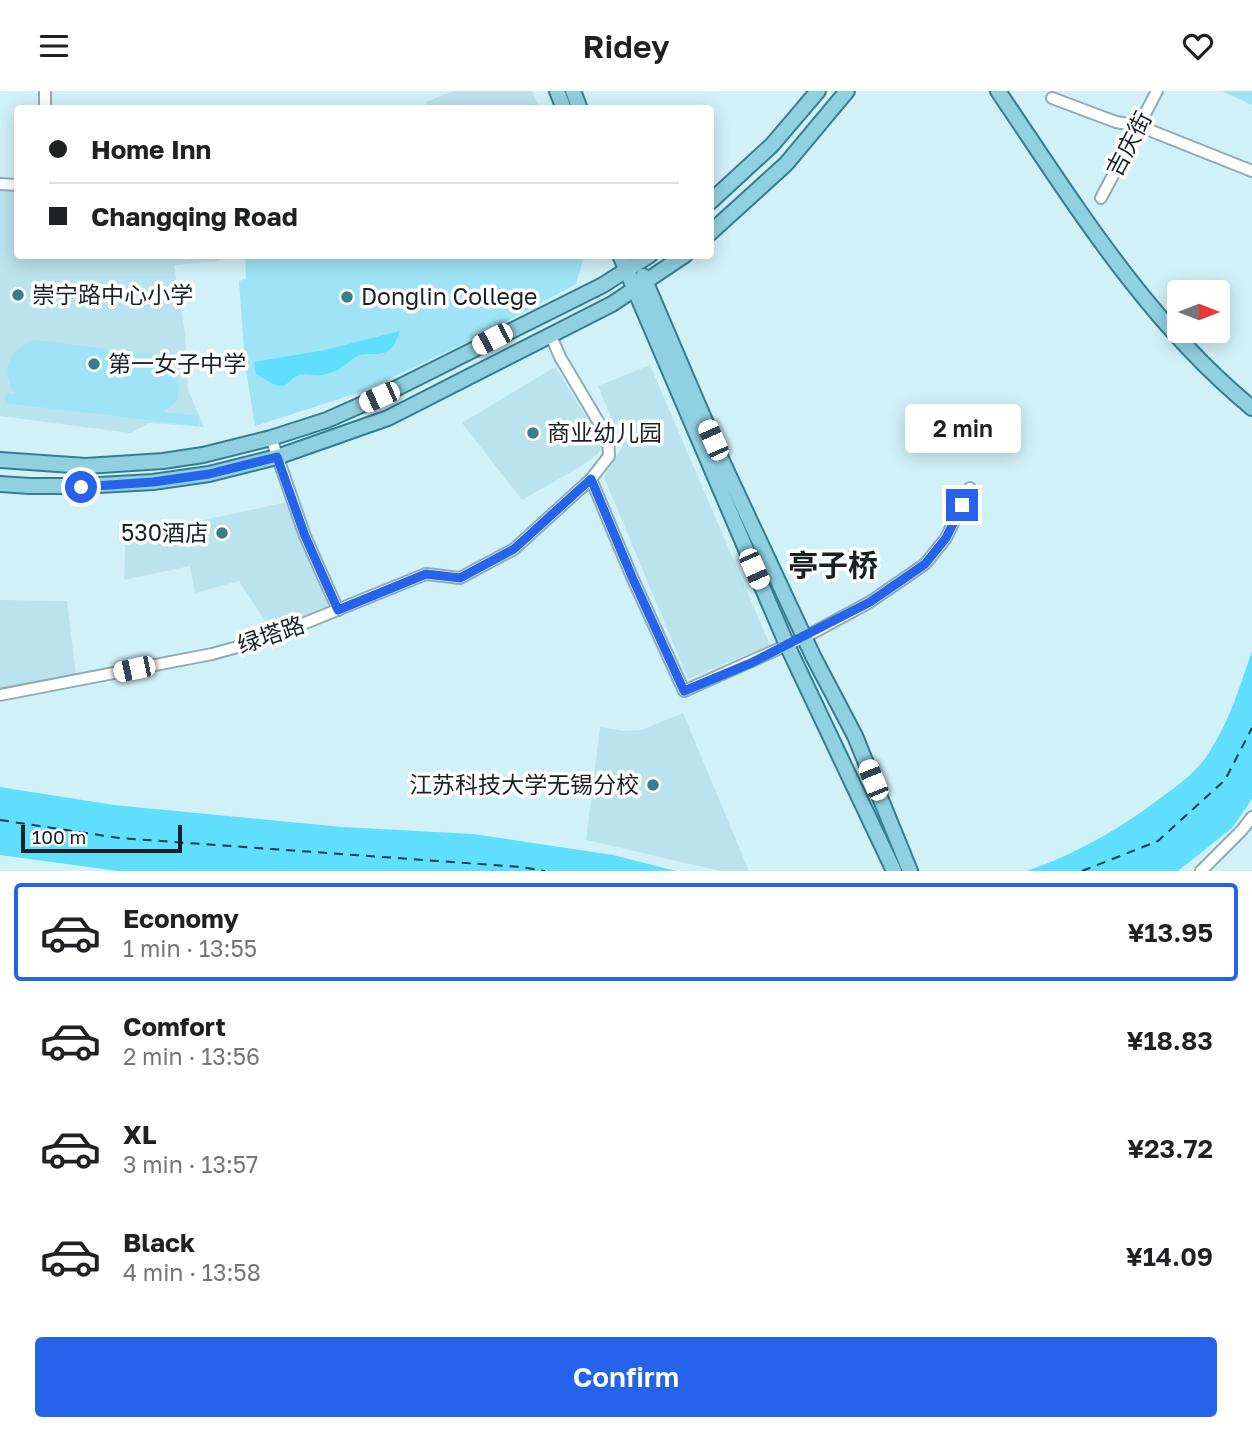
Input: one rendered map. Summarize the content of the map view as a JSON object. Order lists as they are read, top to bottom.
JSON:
{
  "streets": {
    "street": ["吉庆街", "绿塔路"]
  },
  "districts": ["亭子桥"],
  "places": [
    "崇宁路中心小学",
    "Donglin College",
    "第一女子中学",
    "商业幼儿园",
    "530酒店",
    "江苏科技大学无锡分校"
  ],
  "scale_bar": "100 m",
  "north": "right",
  "page": {
    "header": "Ridey",
    "banner": ["Home Inn", "Changqing Road"],
    "bubble": "2 min",
    "scale": "100 m",
    "list": [
      {
        "name": "Economy",
        "note": "1 min · 13:55",
        "value": "¥13.95"
      },
      {
        "name": "Comfort",
        "note": "2 min · 13:56",
        "value": "¥18.83"
      },
      {
        "name": "XL",
        "note": "3 min · 13:57",
        "value": "¥23.72"
      },
      {
        "name": "Black",
        "note": "4 min · 13:58",
        "value": "¥14.09"
      }
    ],
    "buttons": "Confirm"
  }
}
